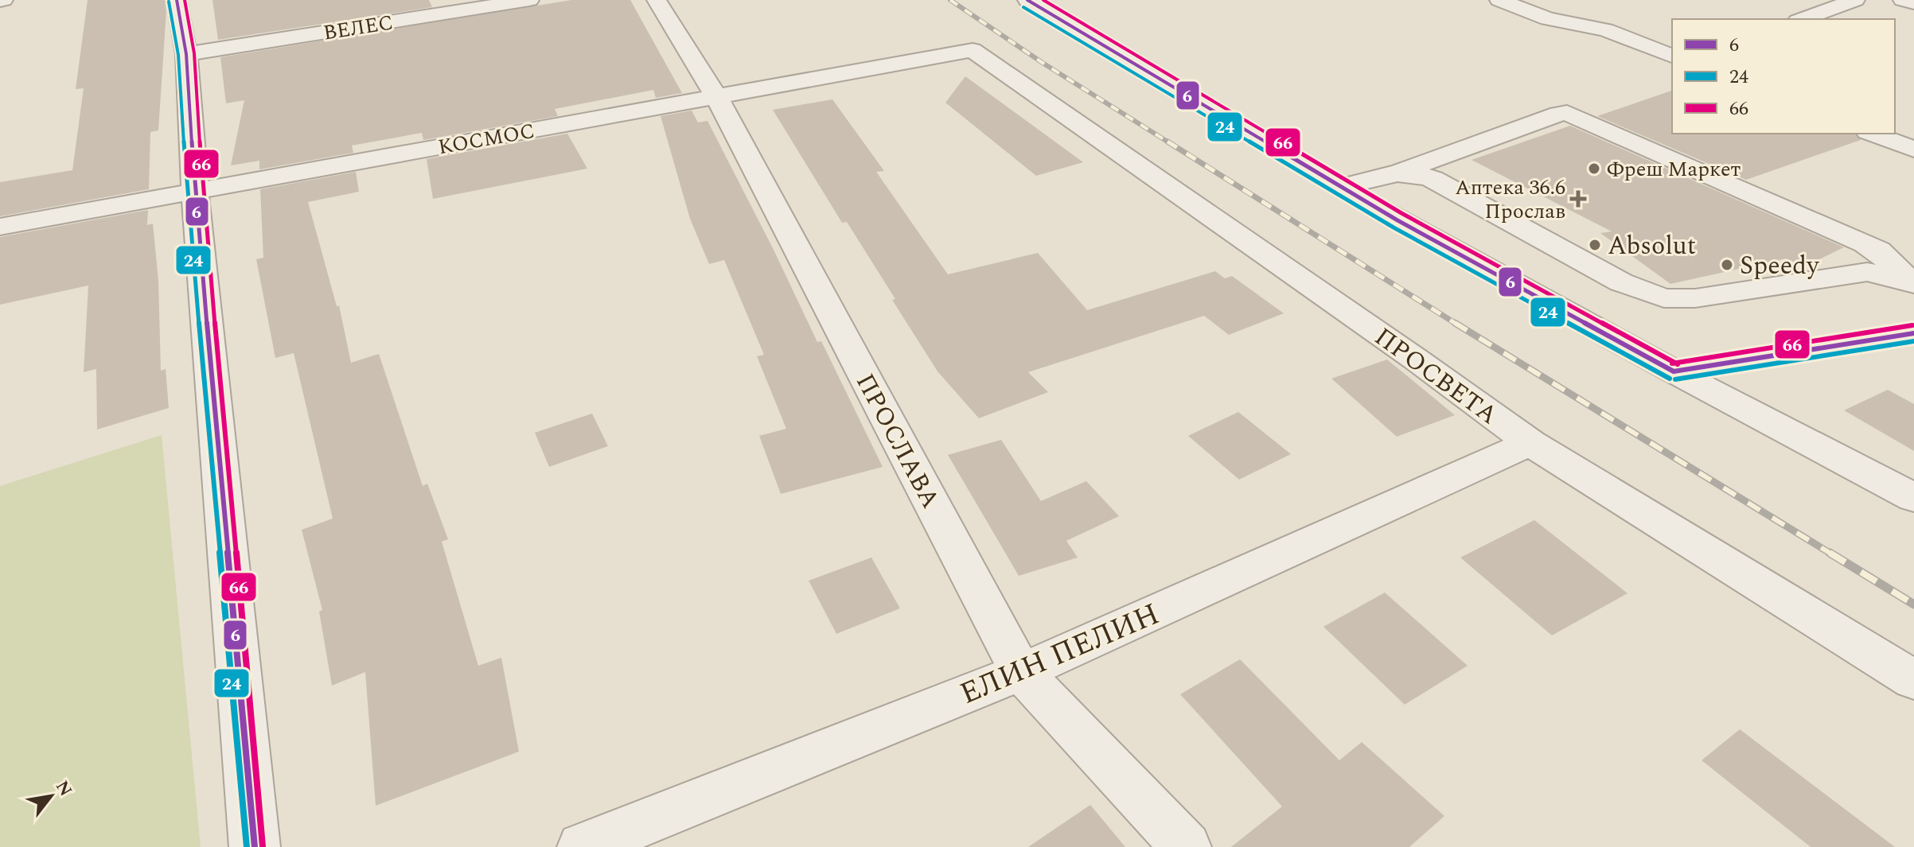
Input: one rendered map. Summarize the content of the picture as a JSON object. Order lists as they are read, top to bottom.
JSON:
{
  "streets": {
    "street": [
      "ВЕЛЕС",
      "КОСМОС",
      "ПРОСВЕТА",
      "ПРОСЛАВА",
      "ЕЛИН ПЕЛИН"
    ]
  },
  "crossings": [
    ["КОСМОС", "ПРОСВЕТА"],
    ["КОСМОС", "ПРОСЛАВА"],
    ["ПРОСВЕТА", "ЕЛИН ПЕЛИН"],
    ["ПРОСЛАВА", "ЕЛИН ПЕЛИН"]
  ],
  "places": {
    "other": ["Фреш Маркет", "Absolut", "Speedy"],
    "health": ["Аптека 36.6 Прослав"]
  },
  "lines": ["transit line 6", "transit line 66", "transit line 24"],
  "legend": ["6", "24", "66"],
  "north": "top right"
}
